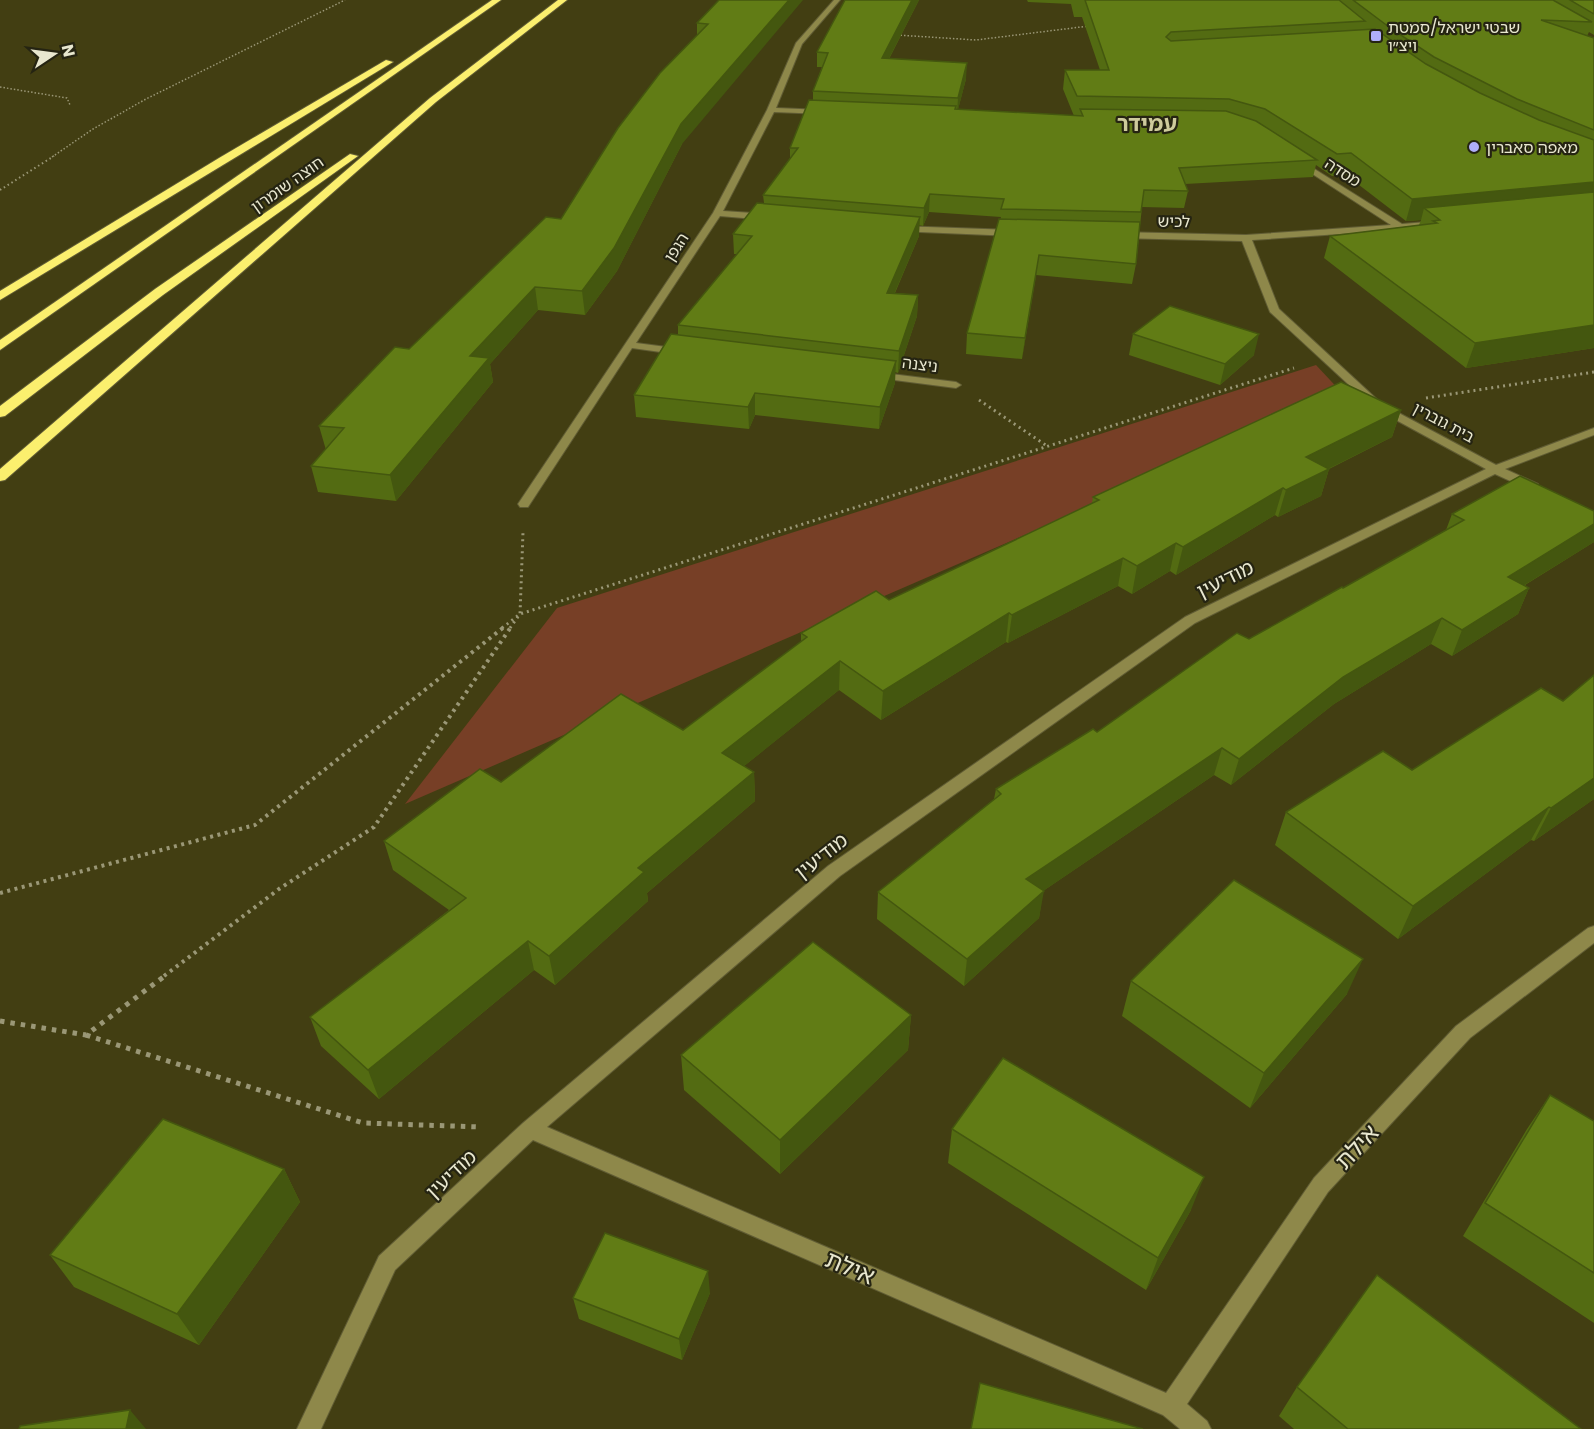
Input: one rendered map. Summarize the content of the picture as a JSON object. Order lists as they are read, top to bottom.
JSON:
{
  "streets": {
    "highway": ["חוצה שומרון"],
    "street": [
      "מסדה",
      "לכיש",
      "הגפן",
      "ניצנה",
      "בית גוברין",
      "מודיעין",
      "אילת"
    ]
  },
  "crossings": [
    ["מסדה", "לכיש"],
    ["לכיש", "בית גוברין"],
    ["בית גוברין", "מודיעין"],
    ["מודיעין", "אילת"]
  ],
  "districts": ["עמידר"],
  "places": {
    "transit": ["שבטי ישראל/סמטת ויצ״ו"],
    "other": ["מאפה סאברין"]
  },
  "north": "right"
}
